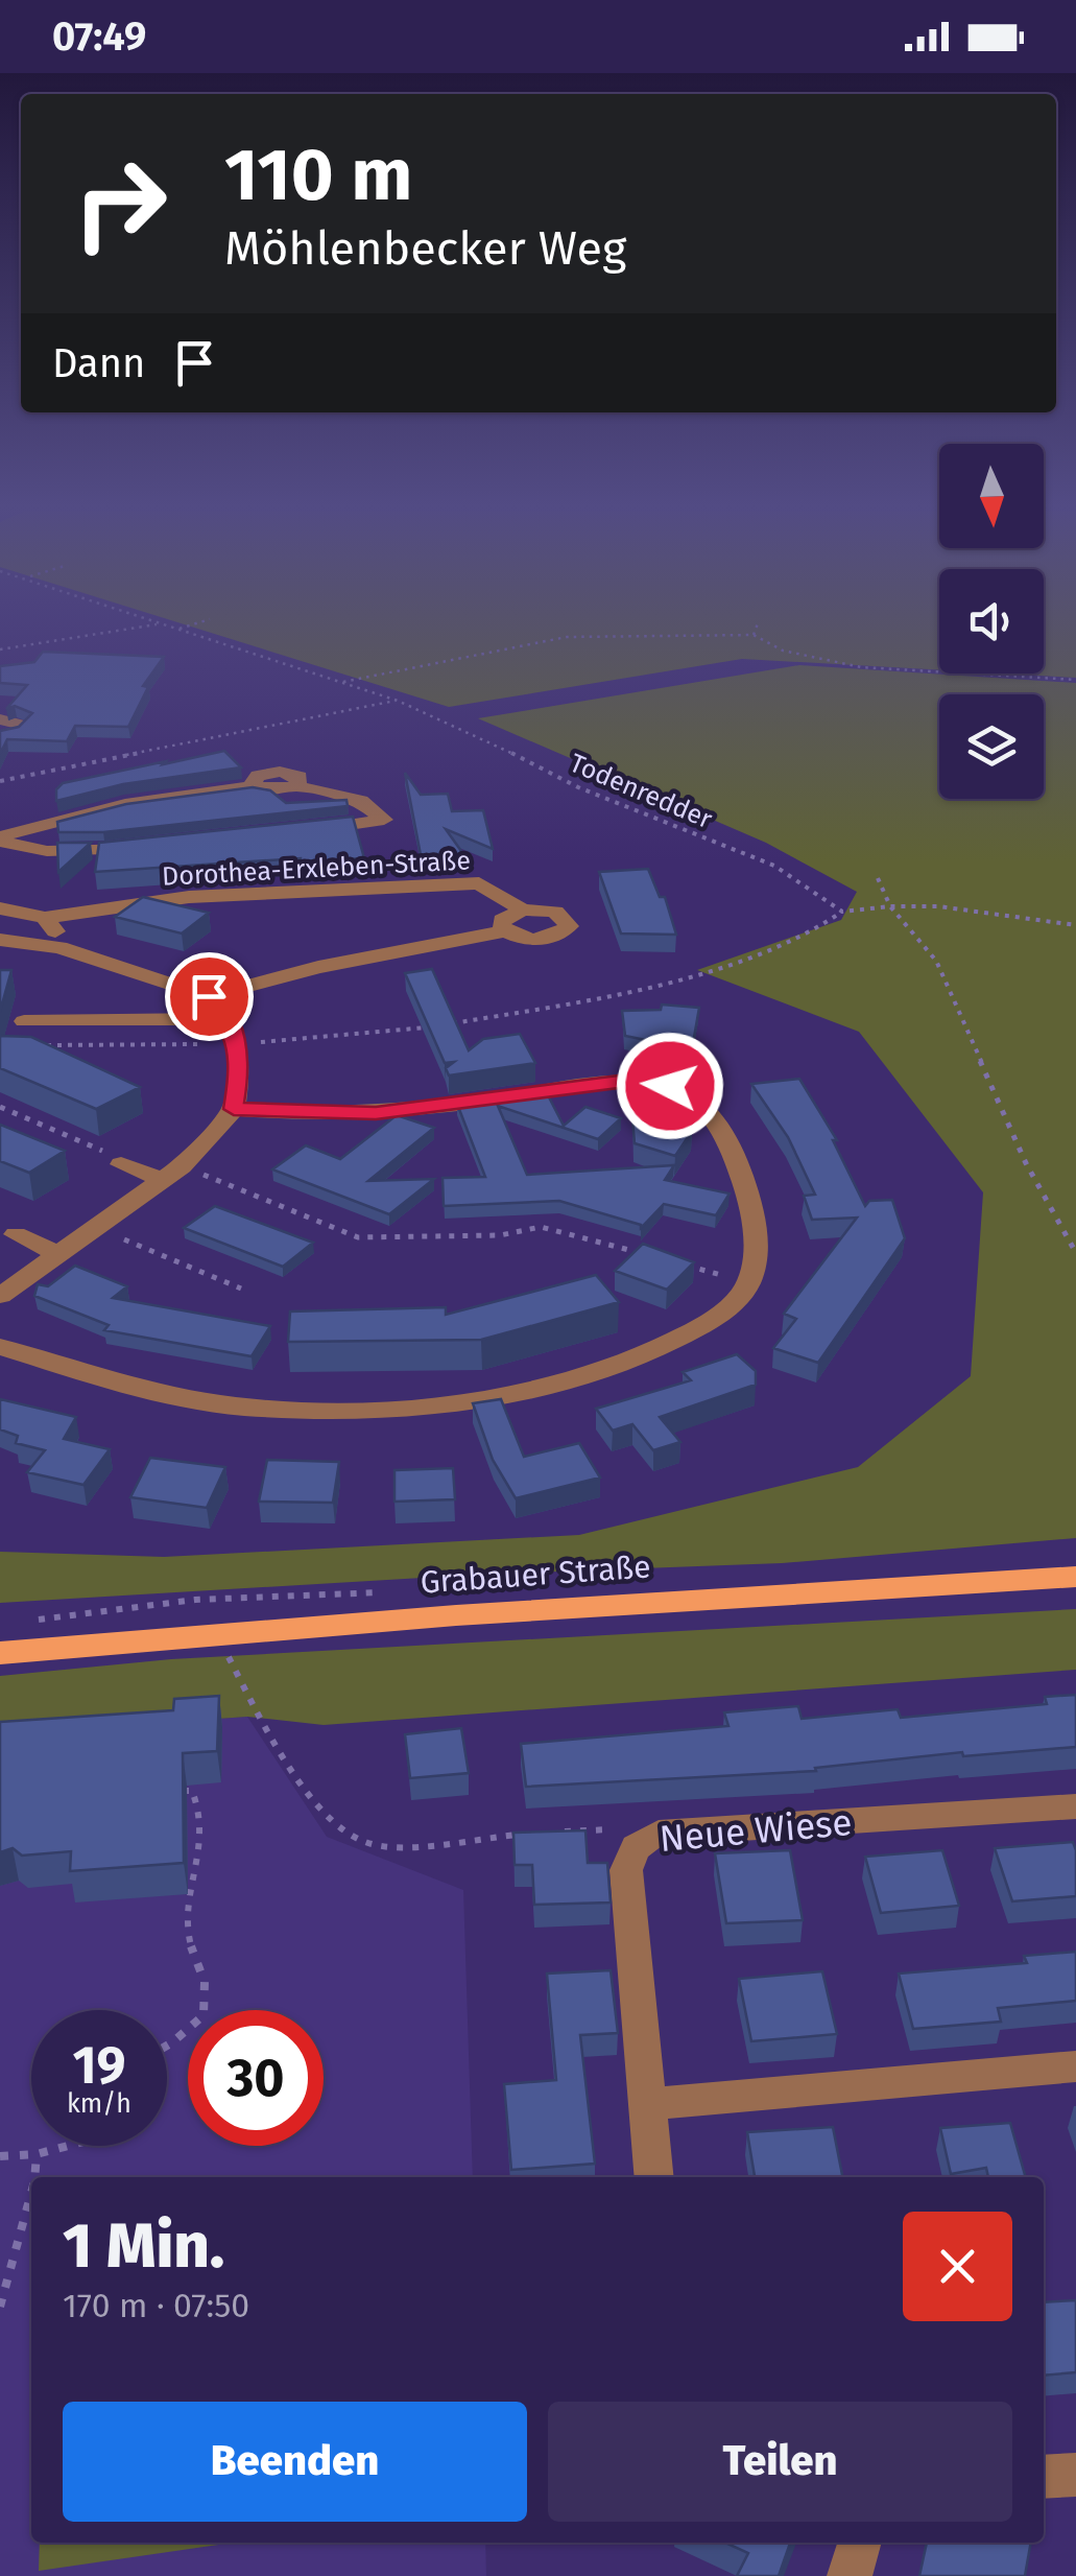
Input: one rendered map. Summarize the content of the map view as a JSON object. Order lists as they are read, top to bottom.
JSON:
{
  "streets": {
    "main road": ["Grabauer Straße"],
    "street": ["Dorothea-Erxleben-Straße", "Neue Wiese"],
    "path": ["Todenredder"]
  },
  "north": "bottom",
  "page": {
    "status": "07:49",
    "turn": ["110 m", "Möhlenbecker Weg"],
    "then": "Dann",
    "speed": "19 km/h",
    "limit": "30",
    "heading": ["1 Min.", "170 m · 07:50"],
    "buttons": ["Beenden", "Teilen"]
  }
}
